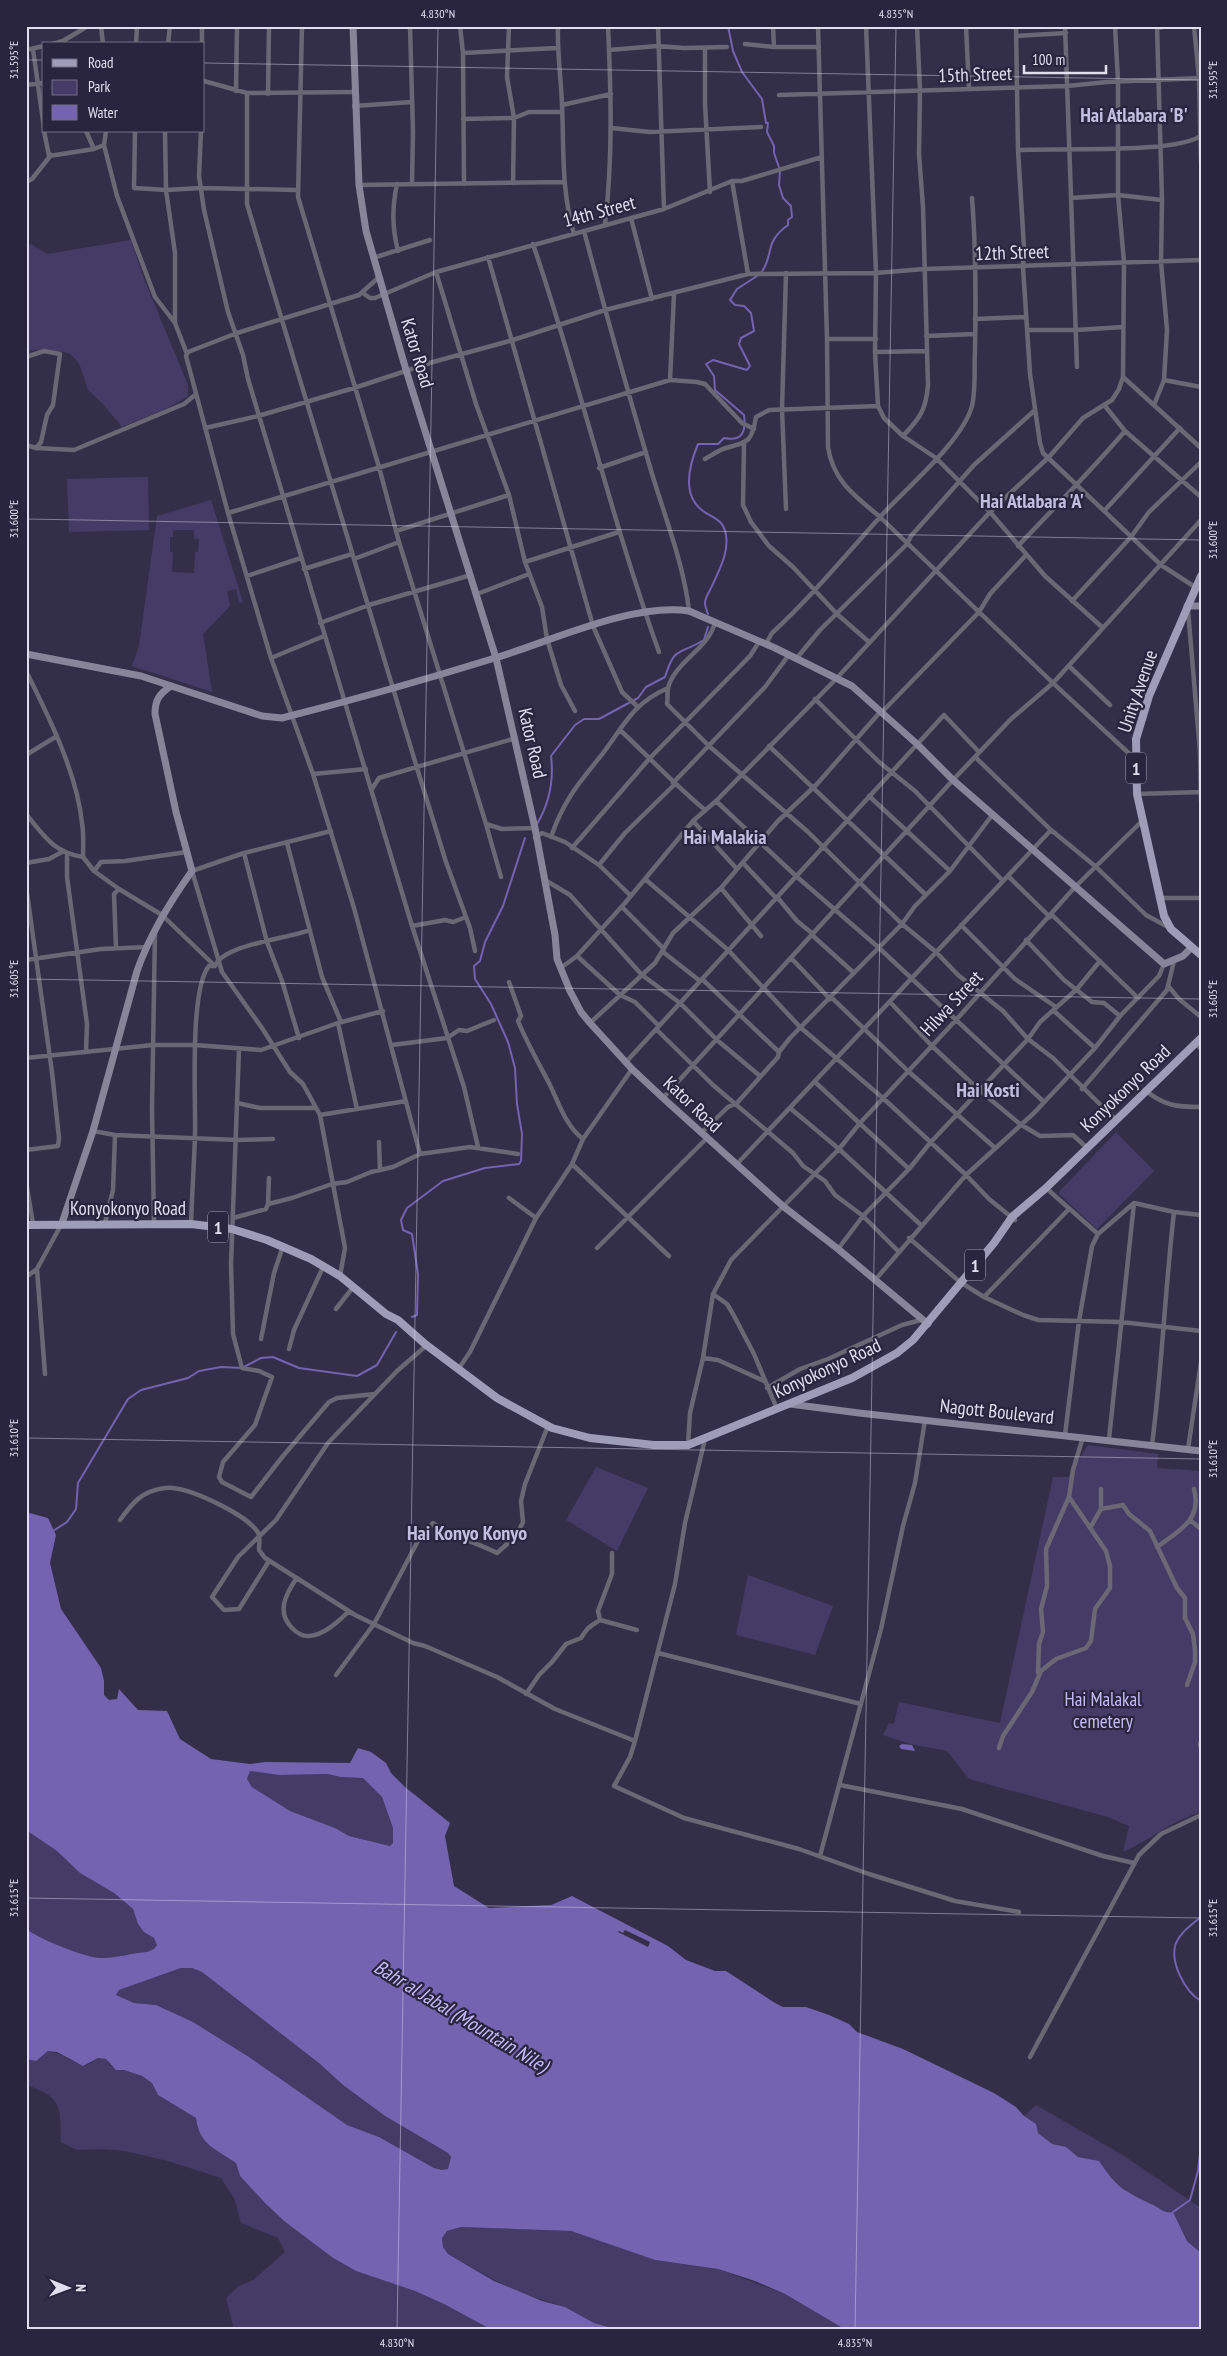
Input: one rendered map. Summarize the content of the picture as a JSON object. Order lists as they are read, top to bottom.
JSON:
{
  "streets": {
    "main road": ["Unity Avenue", "1", "Konyokonyo Road"],
    "street": [
      "15th Street",
      "14th Street",
      "12th Street",
      "Kator Road",
      "Hilwa Street",
      "Nagott Boulevard"
    ]
  },
  "crossings": [
    ["14th Street", "Kator Road"],
    ["12th Street", "Kator Road"],
    ["Kator Road", "Hilwa Street"],
    ["Kator Road", "Konyokonyo Road"],
    ["Unity Avenue", "Hilwa Street"],
    ["Hilwa Street", "Konyokonyo Road"],
    ["Konyokonyo Road", "Nagott Boulevard"]
  ],
  "districts": [
    "Hai Atlabara 'B'",
    "Hai Atlabara 'A'",
    "Hai Malakia",
    "Hai Kosti",
    "Hai Konyo Konyo"
  ],
  "water": ["Bahr al Jabal (Mountain Nile)"],
  "parks": ["Hai Malakal cemetery"],
  "legend": ["Road", "Park", "Water"],
  "scale_bar": "100 m",
  "north": "right",
  "coordinates": [
    "4.830°N",
    "4.835°N",
    "31.595°E",
    "31.600°E",
    "31.605°E",
    "31.610°E",
    "31.615°E"
  ]
}
